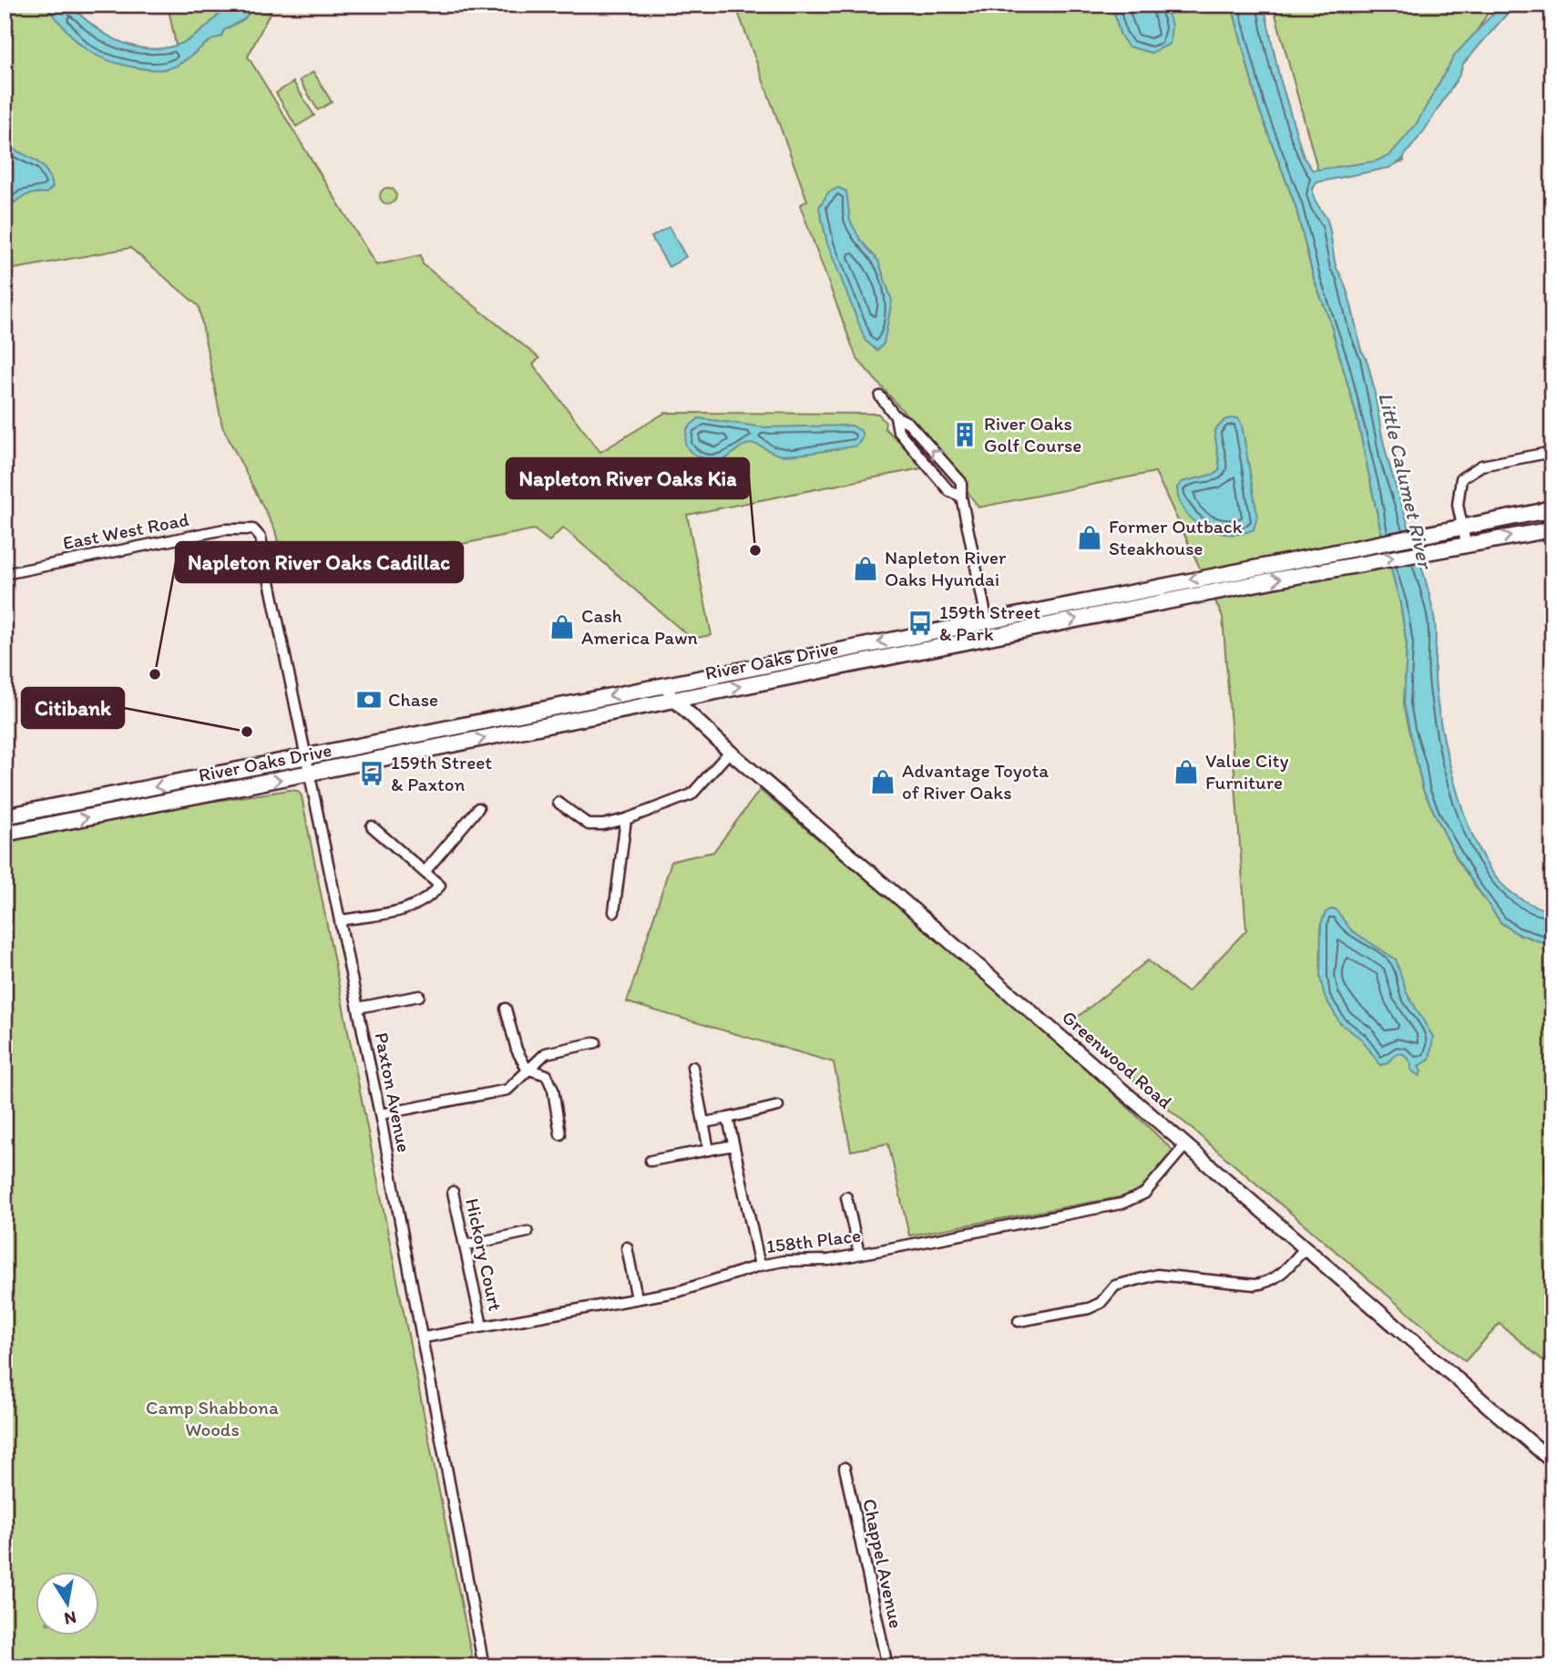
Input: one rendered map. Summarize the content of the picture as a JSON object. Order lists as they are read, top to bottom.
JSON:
{
  "streets": {
    "main road": ["River Oaks Drive"],
    "street": [
      "East West Road",
      "Greenwood Road",
      "Paxton Avenue",
      "158th Place",
      "Hickory Court",
      "Chappel Avenue"
    ]
  },
  "crossings": [
    ["East West Road", "Paxton Avenue"],
    ["River Oaks Drive", "Greenwood Road"],
    ["River Oaks Drive", "Paxton Avenue"],
    ["Greenwood Road", "158th Place"],
    ["Paxton Avenue", "158th Place"],
    ["158th Place", "Hickory Court"]
  ],
  "water": ["Little Calumet River"],
  "parks": ["Camp Shabbona Woods"],
  "places": {
    "building": ["River Oaks Golf Course"],
    "shop": [
      "Former Outback Steakhouse",
      "Napleton River Oaks Hyundai",
      "Cash America Pawn",
      "Value City Furniture",
      "Advantage Toyota of River Oaks"
    ],
    "other": ["Napleton River Oaks Kia", "Napleton River Oaks Cadillac", "Citibank"],
    "bus stop": ["159th Street & Park", "159th Street & Paxton"],
    "bank": ["Chase"]
  },
  "north": "bottom"
}
